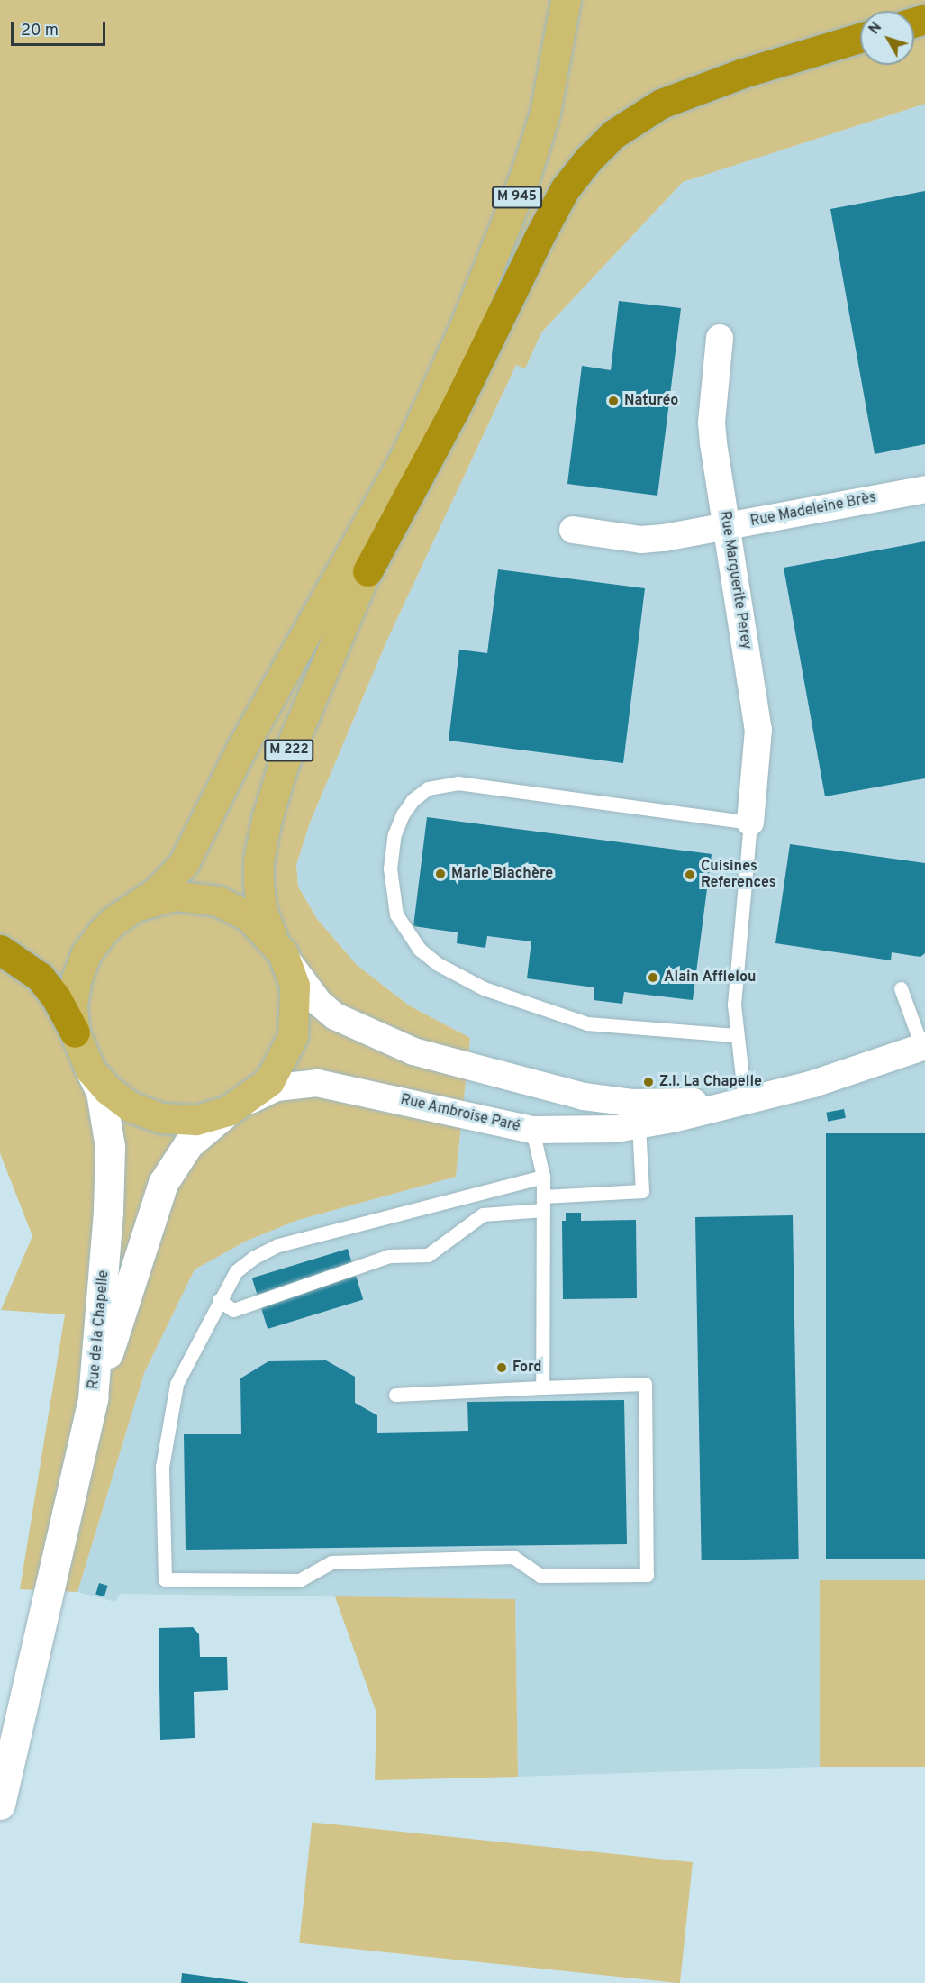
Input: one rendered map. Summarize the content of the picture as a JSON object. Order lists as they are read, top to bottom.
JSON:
{
  "streets": {
    "main road": ["M 945", "M 222"],
    "street": [
      "Rue Madeleine Brès",
      "Rue Marguerite Perey",
      "Rue Ambroise Paré",
      "Rue de la Chapelle"
    ]
  },
  "crossings": [
    ["M 945", "M 222"],
    ["Rue Madeleine Brès", "Rue Marguerite Perey"],
    ["M 222", "Rue Ambroise Paré"],
    ["Rue Ambroise Paré", "Rue de la Chapelle"]
  ],
  "places": [
    "Naturéo",
    "Marie Blachère",
    "Cuisines References",
    "Alain Afflelou",
    "Z.I. La Chapelle",
    "Ford"
  ],
  "scale_bar": "20 m",
  "north": "top left"
}
